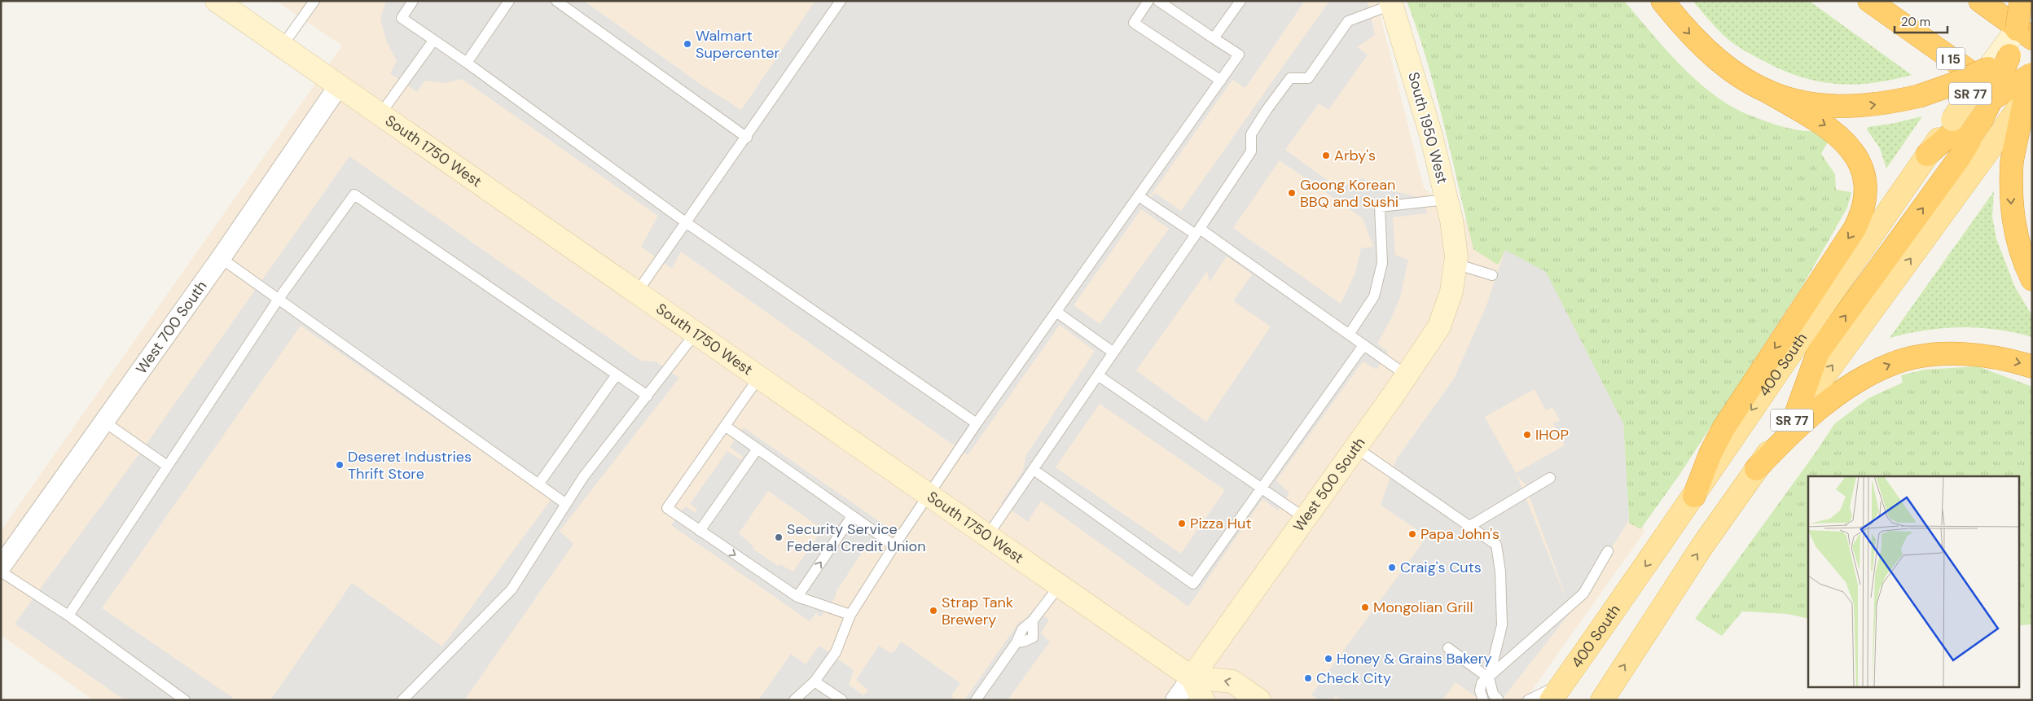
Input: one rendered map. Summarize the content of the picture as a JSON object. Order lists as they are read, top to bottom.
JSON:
{
  "streets": {
    "highway": ["I 15"],
    "main road": [
      "SR 77",
      "South 1950 West",
      "South 1750 West",
      "400 South",
      "West 500 South"
    ],
    "street": ["West 700 South"]
  },
  "crossings": [
    ["I 15", "400 South"],
    ["South 1950 West", "West 500 South"],
    ["South 1750 West", "West 700 South"],
    ["South 1750 West", "West 500 South"]
  ],
  "places": [
    "Walmart Supercenter",
    "Arby's",
    "Goong Korean BBQ and Sushi",
    "IHOP",
    "Deseret Industries Thrift Store",
    "Pizza Hut",
    "Papa John's",
    "Security Service Federal Credit Union",
    "Craig's Cuts",
    "Mongolian Grill",
    "Strap Tank Brewery",
    "Honey & Grains Bakery",
    "Check City"
  ],
  "scale_bar": "20 m"
}
